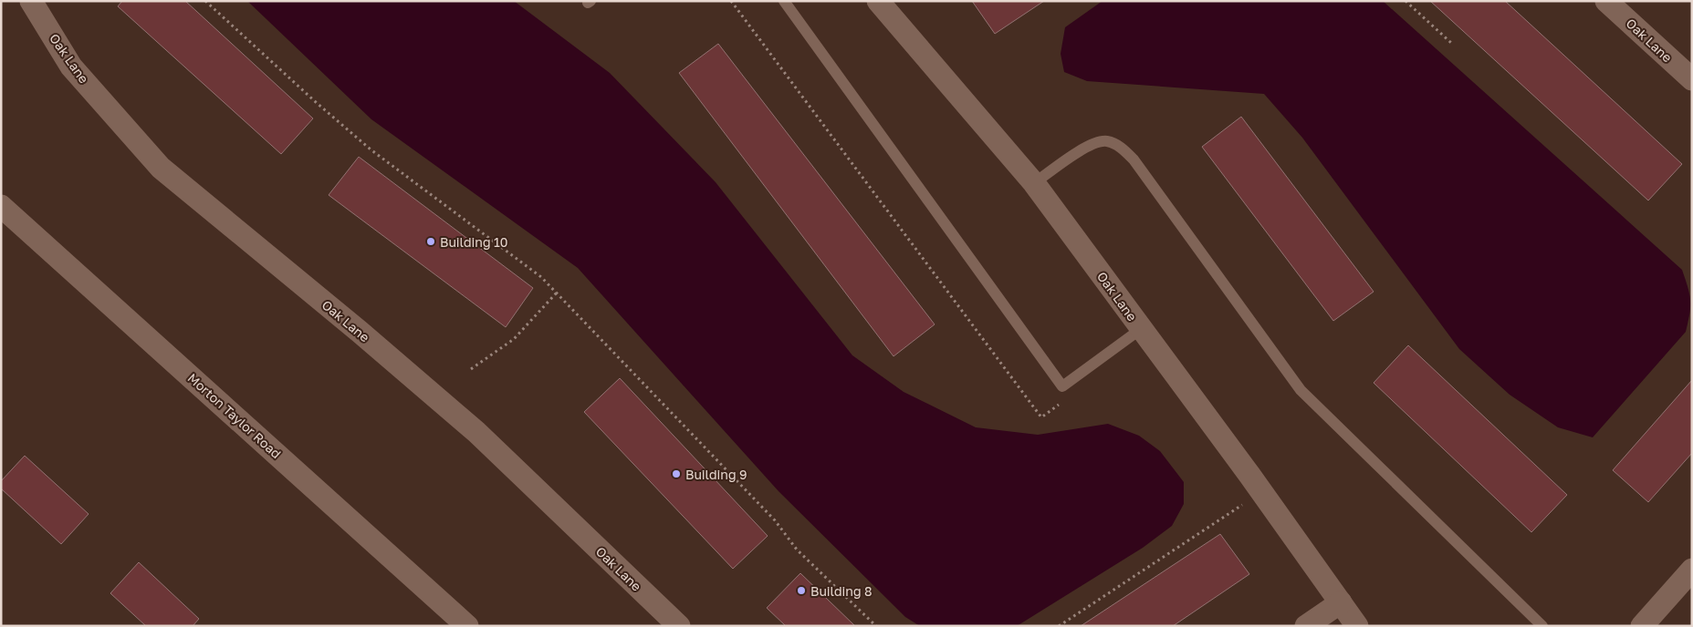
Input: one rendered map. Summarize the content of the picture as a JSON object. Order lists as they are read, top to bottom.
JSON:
{
  "streets": {
    "street": ["Oak Lane", "Morton Taylor Road"]
  },
  "places": ["Building 10", "Building 9", "Building 8"]
}
